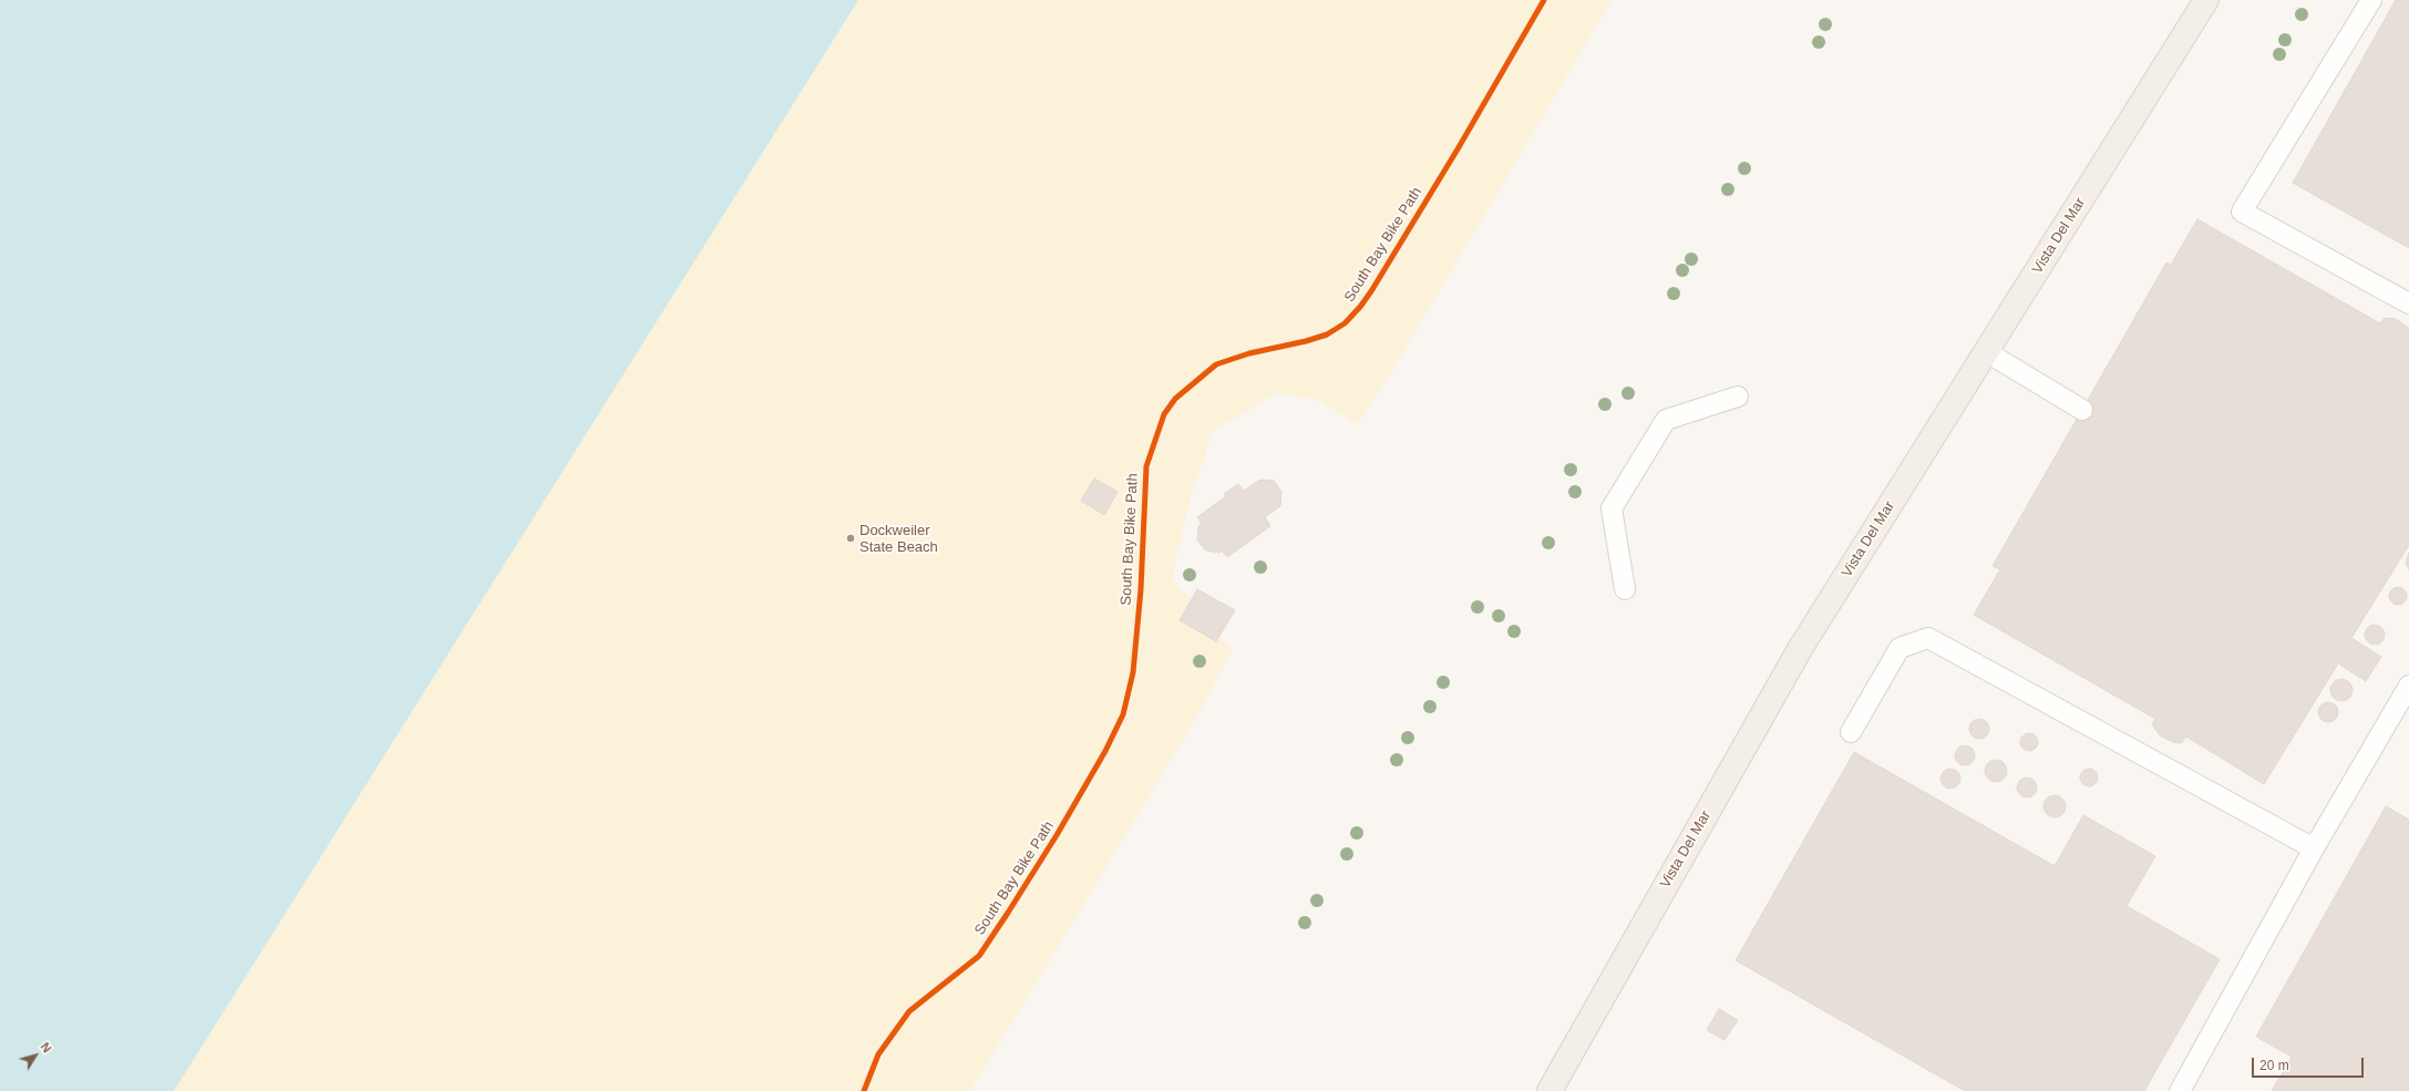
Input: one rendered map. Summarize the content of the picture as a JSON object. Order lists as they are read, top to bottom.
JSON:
{
  "streets": {
    "main road": ["Vista Del Mar"],
    "cycle path": ["South Bay Bike Path"]
  },
  "places": ["Dockweiler State Beach"],
  "scale_bar": "20 m",
  "north": "top right"
}
